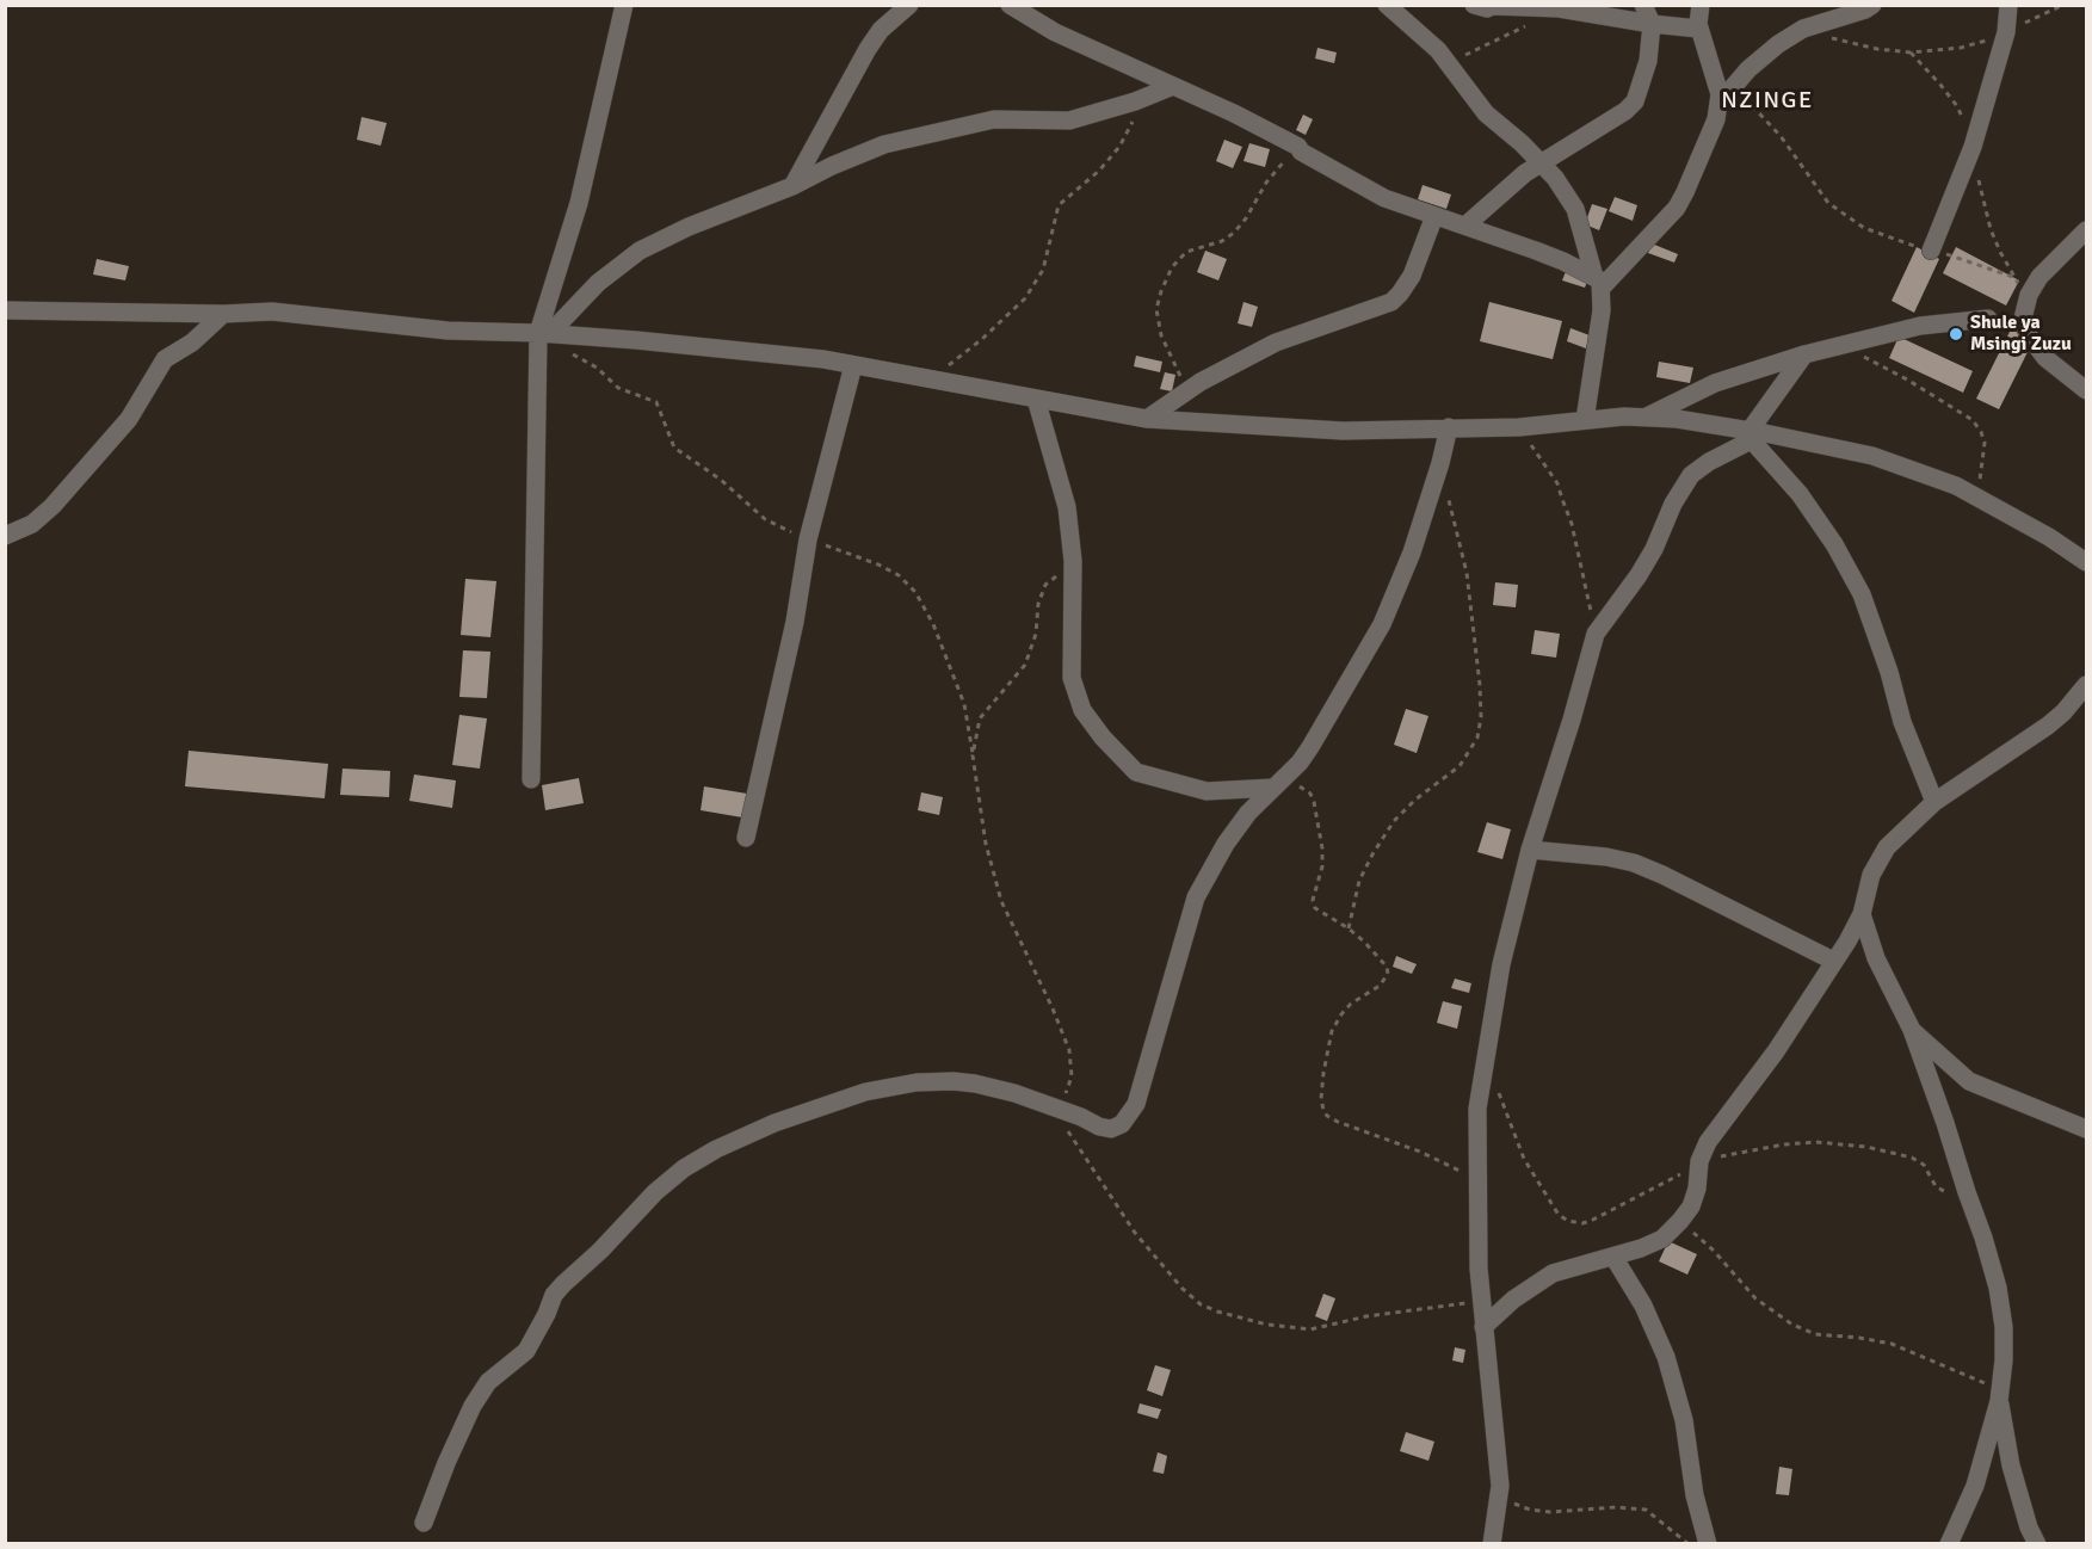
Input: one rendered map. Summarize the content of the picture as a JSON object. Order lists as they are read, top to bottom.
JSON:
{
  "districts": ["NZINGE"],
  "places": ["Shule ya Msingi Zuzu"]
}
